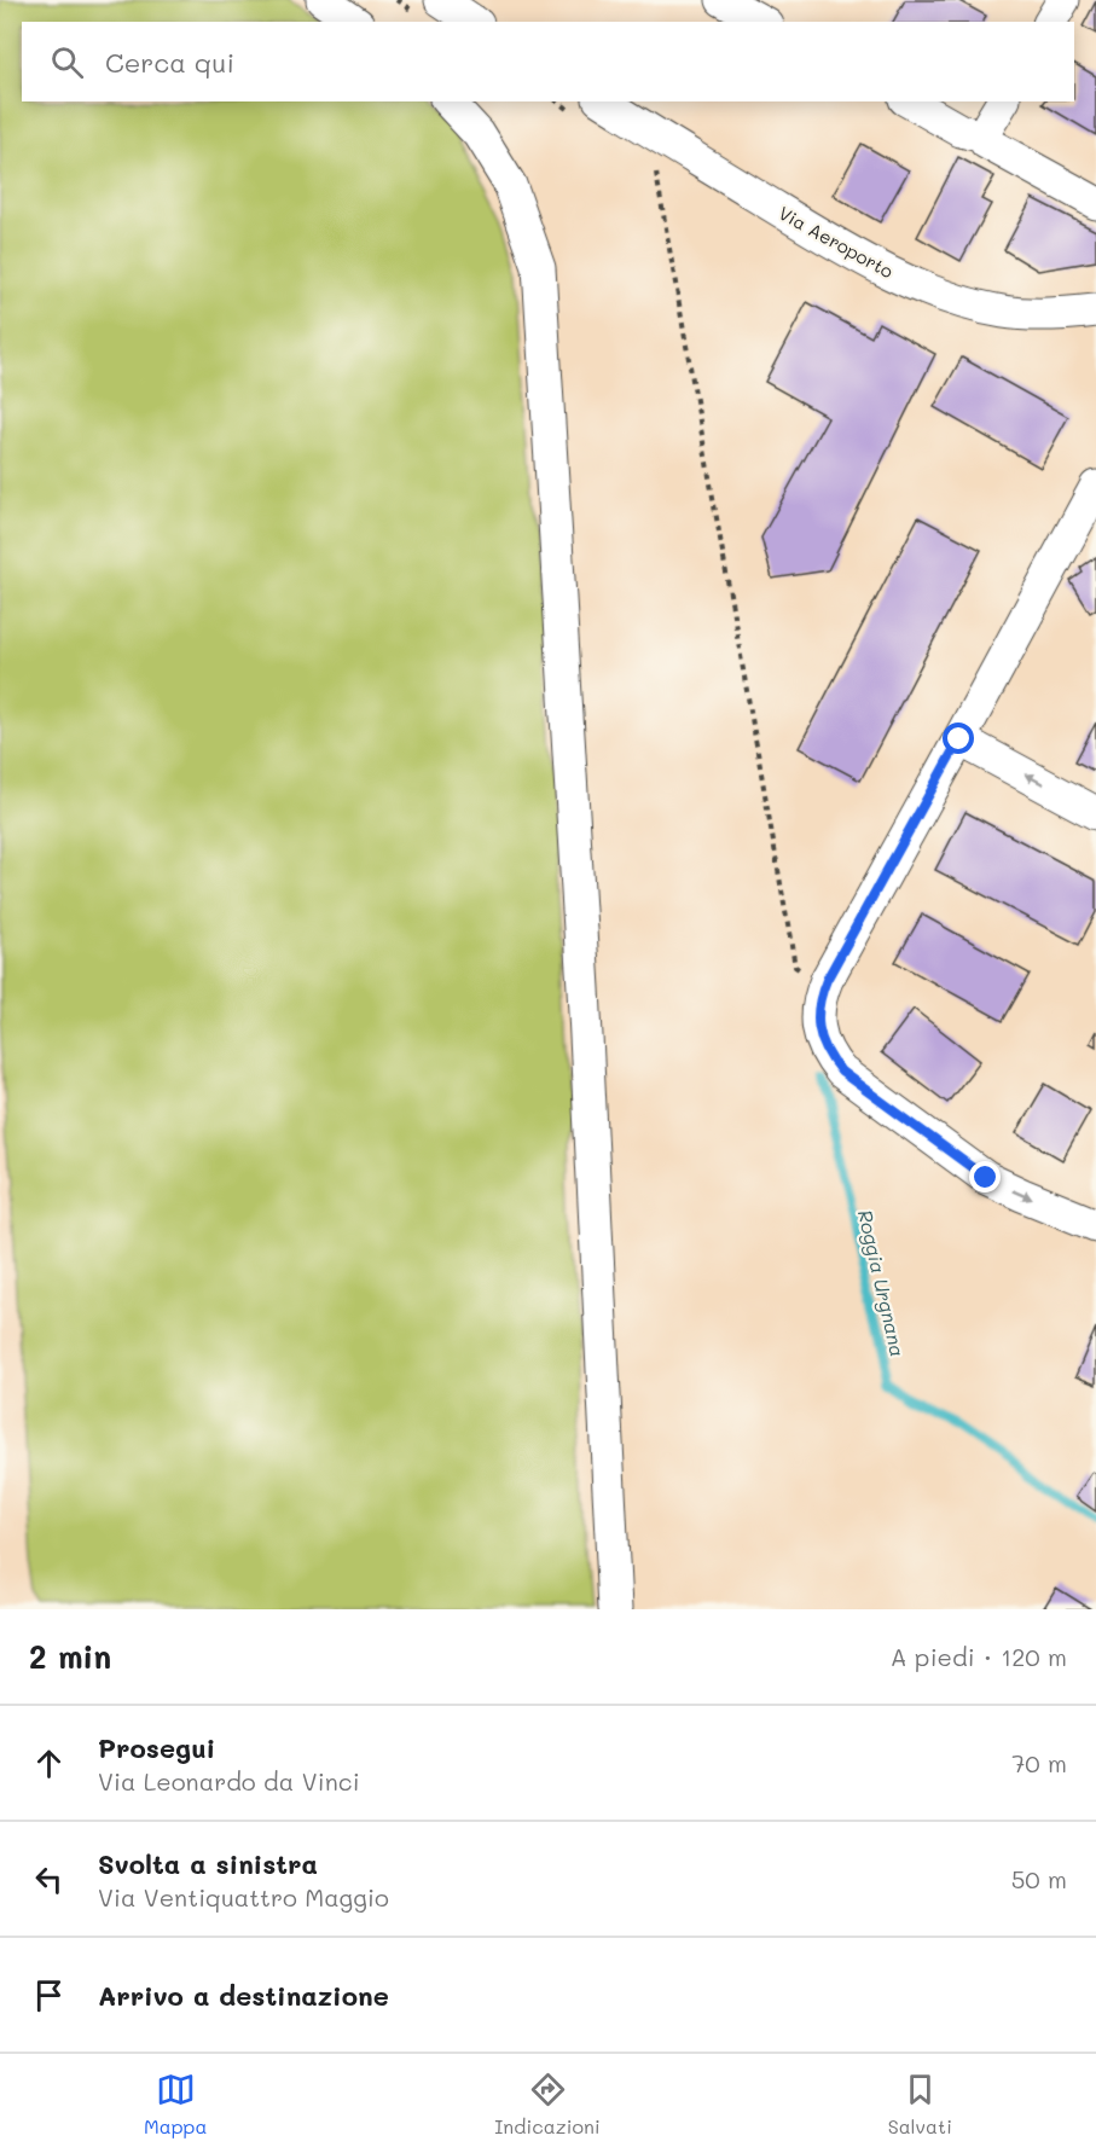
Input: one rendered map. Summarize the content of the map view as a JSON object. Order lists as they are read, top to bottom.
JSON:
{
  "streets": {
    "street": ["Via Aeroporto"]
  },
  "water": ["Roggia Urgnana"],
  "page": {
    "search": "Cerca qui",
    "heading": ["2 min", "A piedi · 120 m"],
    "list": [
      ["Prosegui", "Via Leonardo da Vinci", "70 m"],
      ["Svolta a sinistra", "Via Ventiquattro Maggio", "50 m"],
      "Arrivo a destinazione"
    ],
    "nav": ["Mappa", "Indicazioni", "Salvati"]
  }
}
